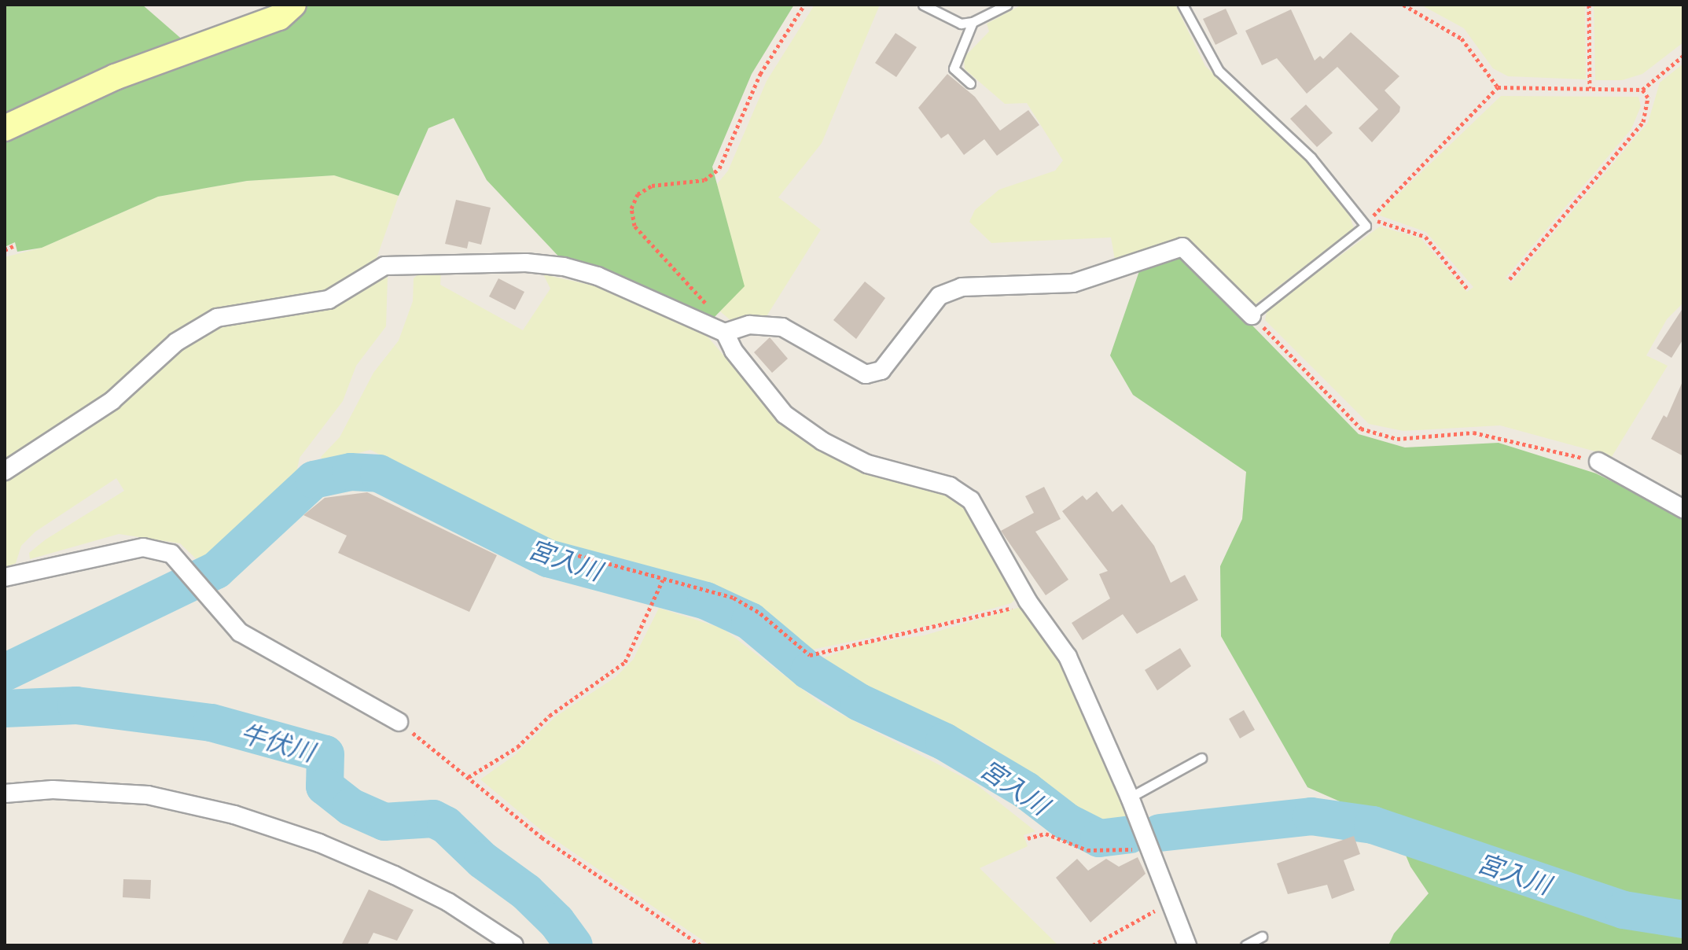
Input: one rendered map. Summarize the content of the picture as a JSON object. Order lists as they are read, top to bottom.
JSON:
{
  "water": ["宮入川", "牛伏川"]
}
